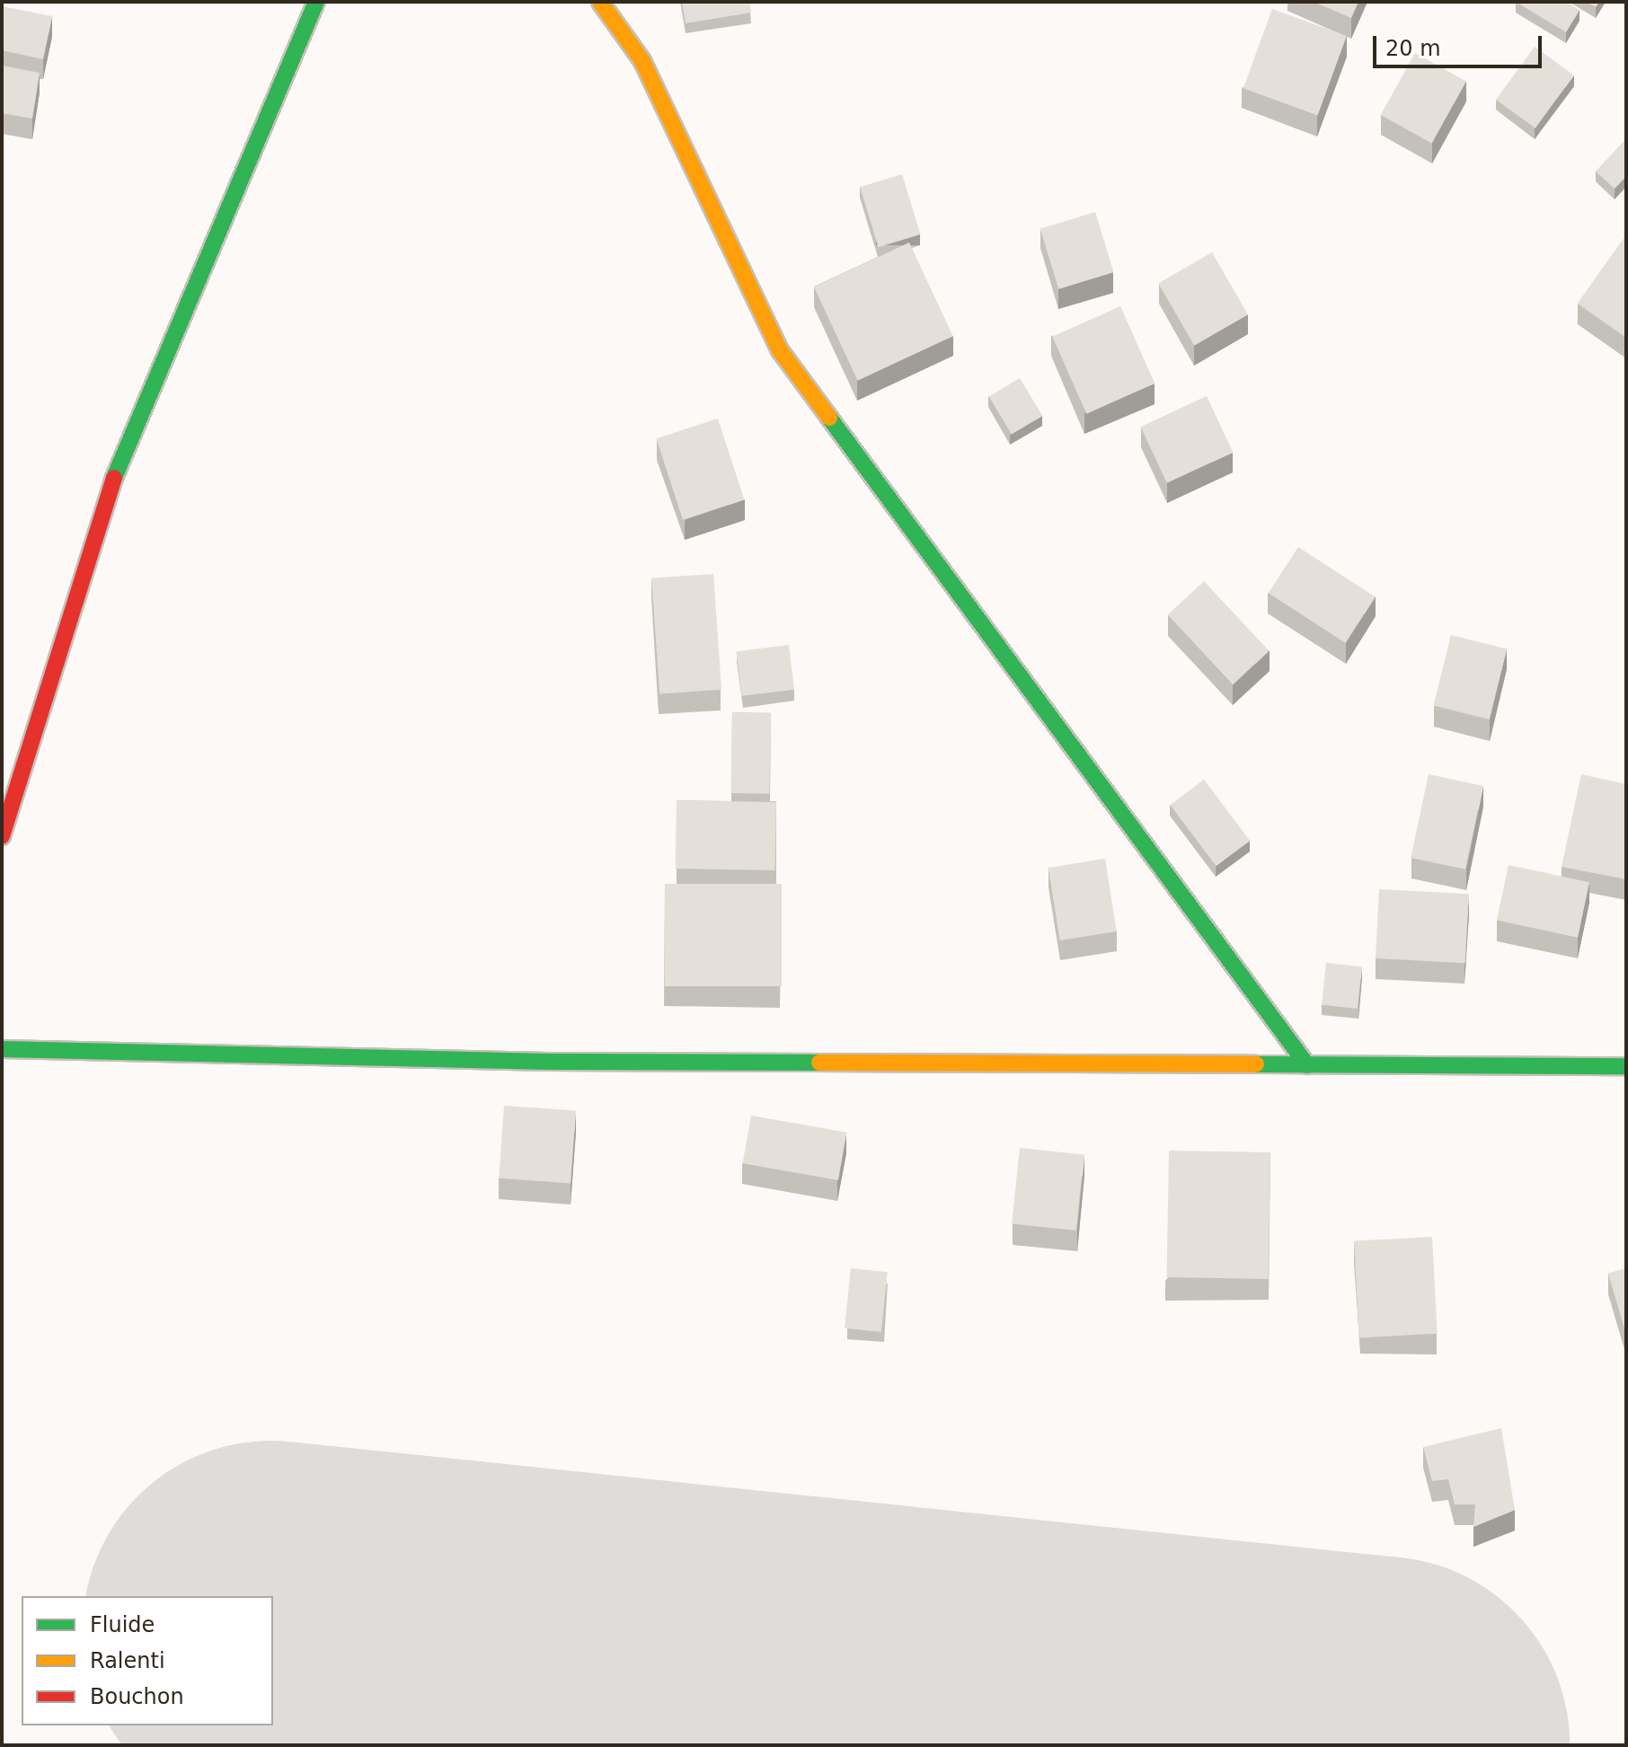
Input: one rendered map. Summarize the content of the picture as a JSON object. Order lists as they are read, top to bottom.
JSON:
{
  "legend": ["Fluide", "Ralenti", "Bouchon"],
  "scale_bar": "20 m"
}
